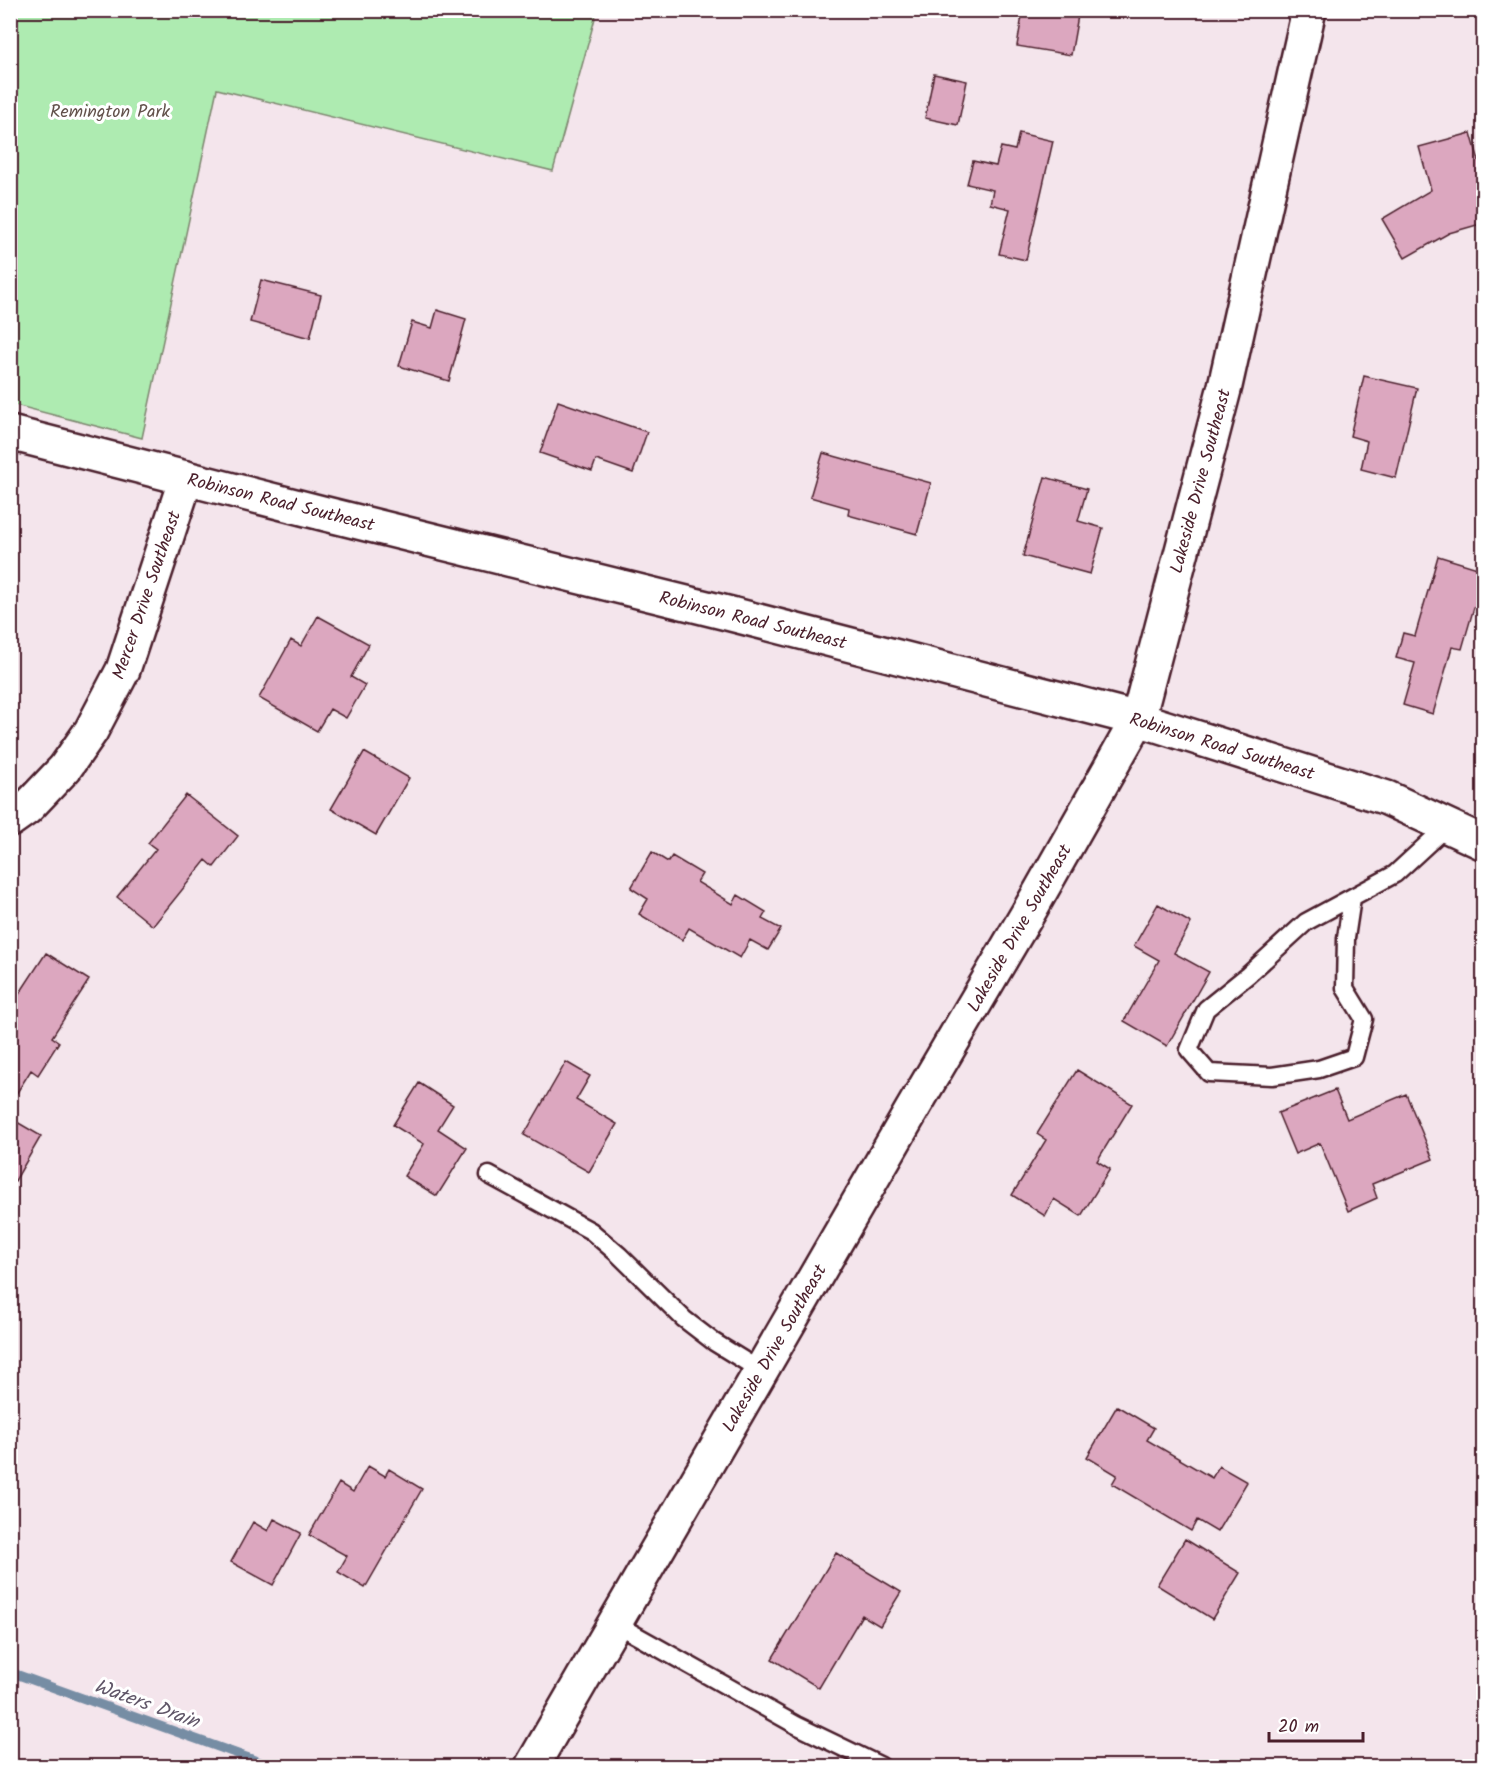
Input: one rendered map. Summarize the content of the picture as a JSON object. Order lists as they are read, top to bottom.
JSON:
{
  "streets": {
    "main road": ["Lakeside Drive Southeast", "Robinson Road Southeast", "Mercer Drive Southeast"]
  },
  "crossings": [
    ["Lakeside Drive Southeast", "Robinson Road Southeast"],
    ["Robinson Road Southeast", "Mercer Drive Southeast"]
  ],
  "water": ["Waters Drain"],
  "parks": ["Remington Park"],
  "scale_bar": "20 m"
}
